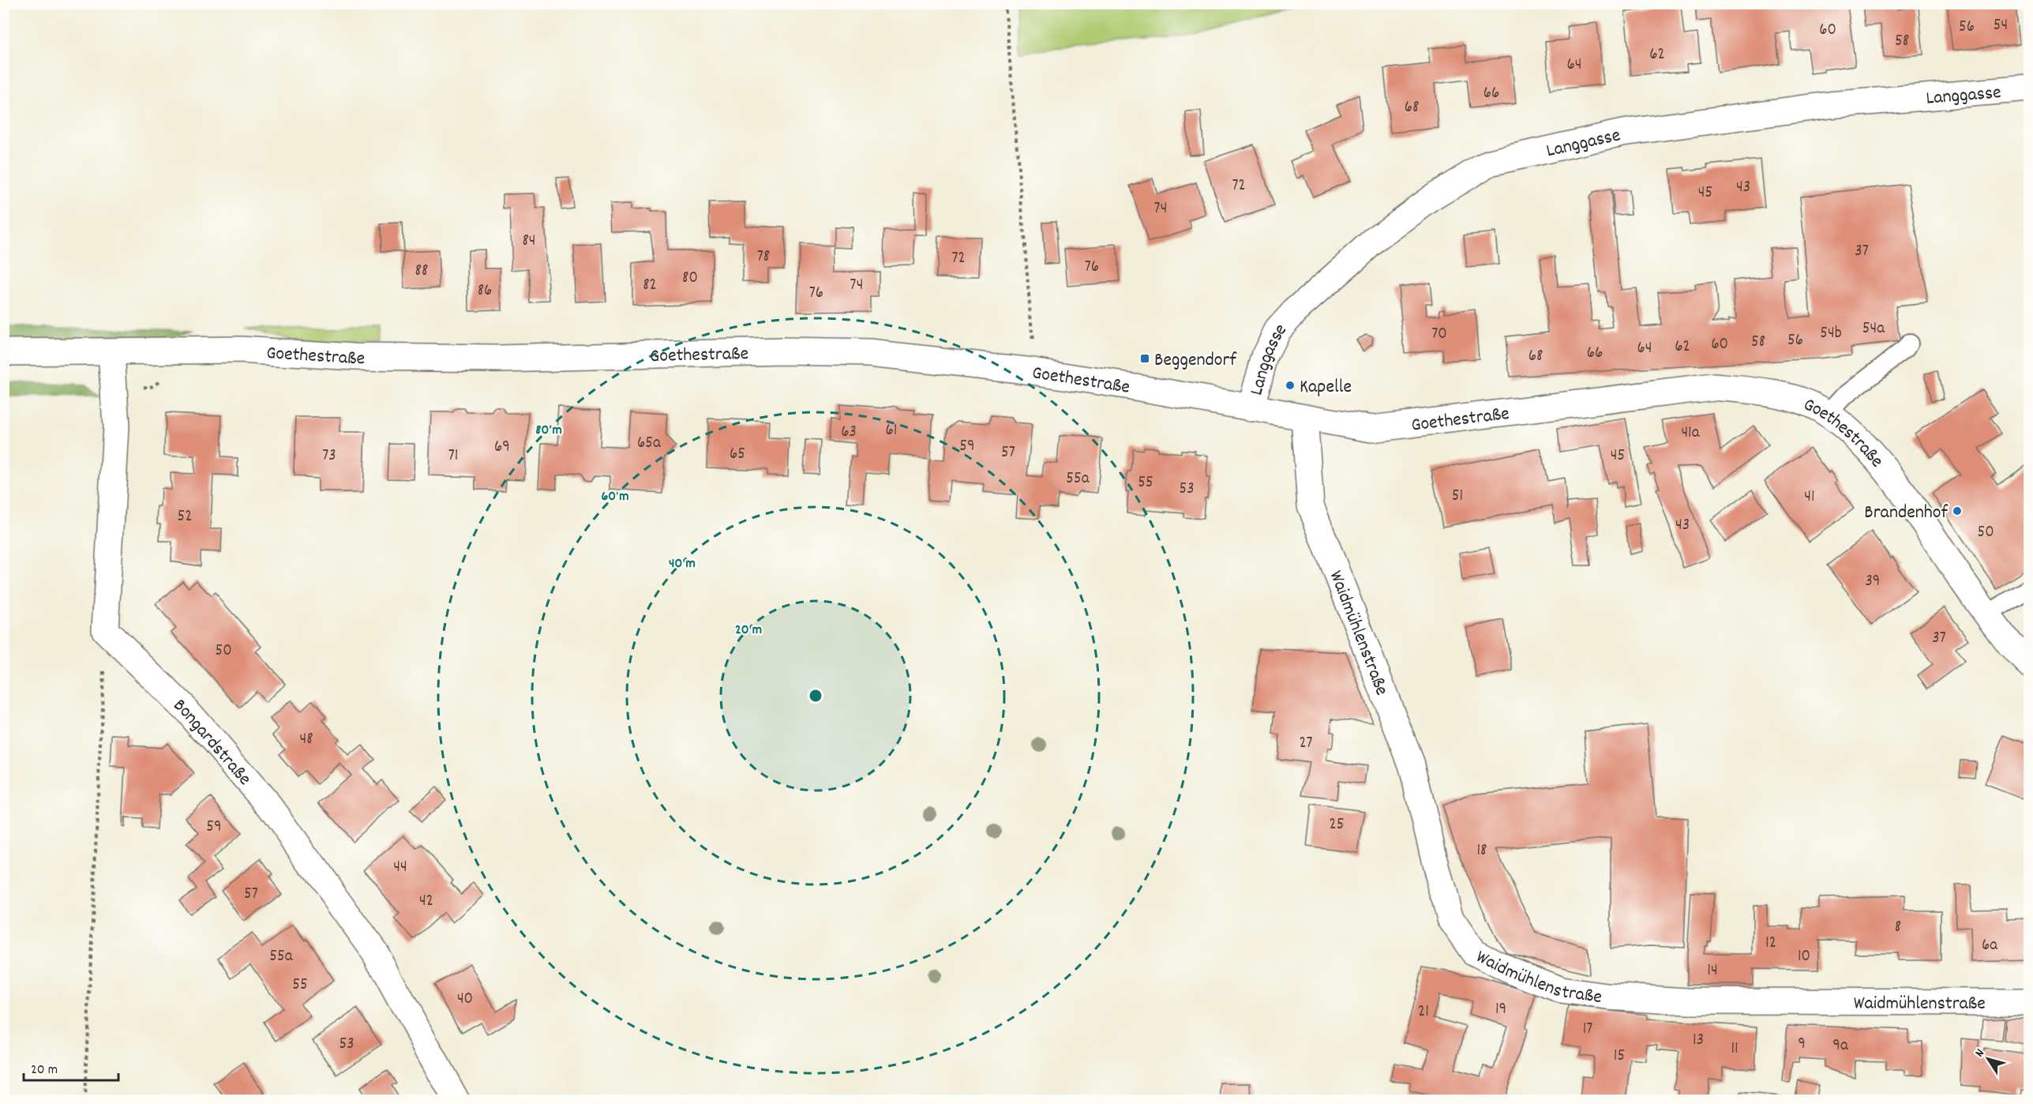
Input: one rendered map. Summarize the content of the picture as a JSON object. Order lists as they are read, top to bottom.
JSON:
{
  "streets": {
    "street": [
      "Langgasse",
      "Goethestraße",
      "Waidmühlenstraße",
      "Bongardstraße"
    ]
  },
  "crossings": [
    ["Langgasse", "Goethestraße"],
    ["Goethestraße", "Waidmühlenstraße"]
  ],
  "places": {
    "transit": ["Beggendorf"],
    "other": ["Kapelle", "Brandenhof"]
  },
  "house_numbers": [
    "54",
    "56",
    "60",
    "58",
    "62",
    "64",
    "66",
    "68",
    "72",
    "43",
    "45",
    "74",
    "84",
    "37",
    "78",
    "72",
    "76",
    "88",
    "80",
    "82",
    "74",
    "86",
    "76",
    "54a",
    "54b",
    "70",
    "56",
    "58",
    "60",
    "62",
    "64",
    "66",
    "68",
    "61",
    "63",
    "41a",
    "65a",
    "59",
    "69",
    "57",
    "65",
    "73",
    "71",
    "45",
    "55a",
    "55",
    "53",
    "51",
    "41",
    "52",
    "43",
    "50",
    "39",
    "37",
    "50",
    "48",
    "27",
    "25",
    "59",
    "18",
    "44",
    "57",
    "42",
    "8",
    "12",
    "6a",
    "55a",
    "10",
    "14",
    "55",
    "40",
    "19",
    "21",
    "17",
    "13",
    "53",
    "9",
    "9a",
    "11",
    "15"
  ],
  "scale_bar": "20 m",
  "north": "top left",
  "rings": [
    "80 m",
    "60 m",
    "40 m",
    "20 m"
  ]
}
